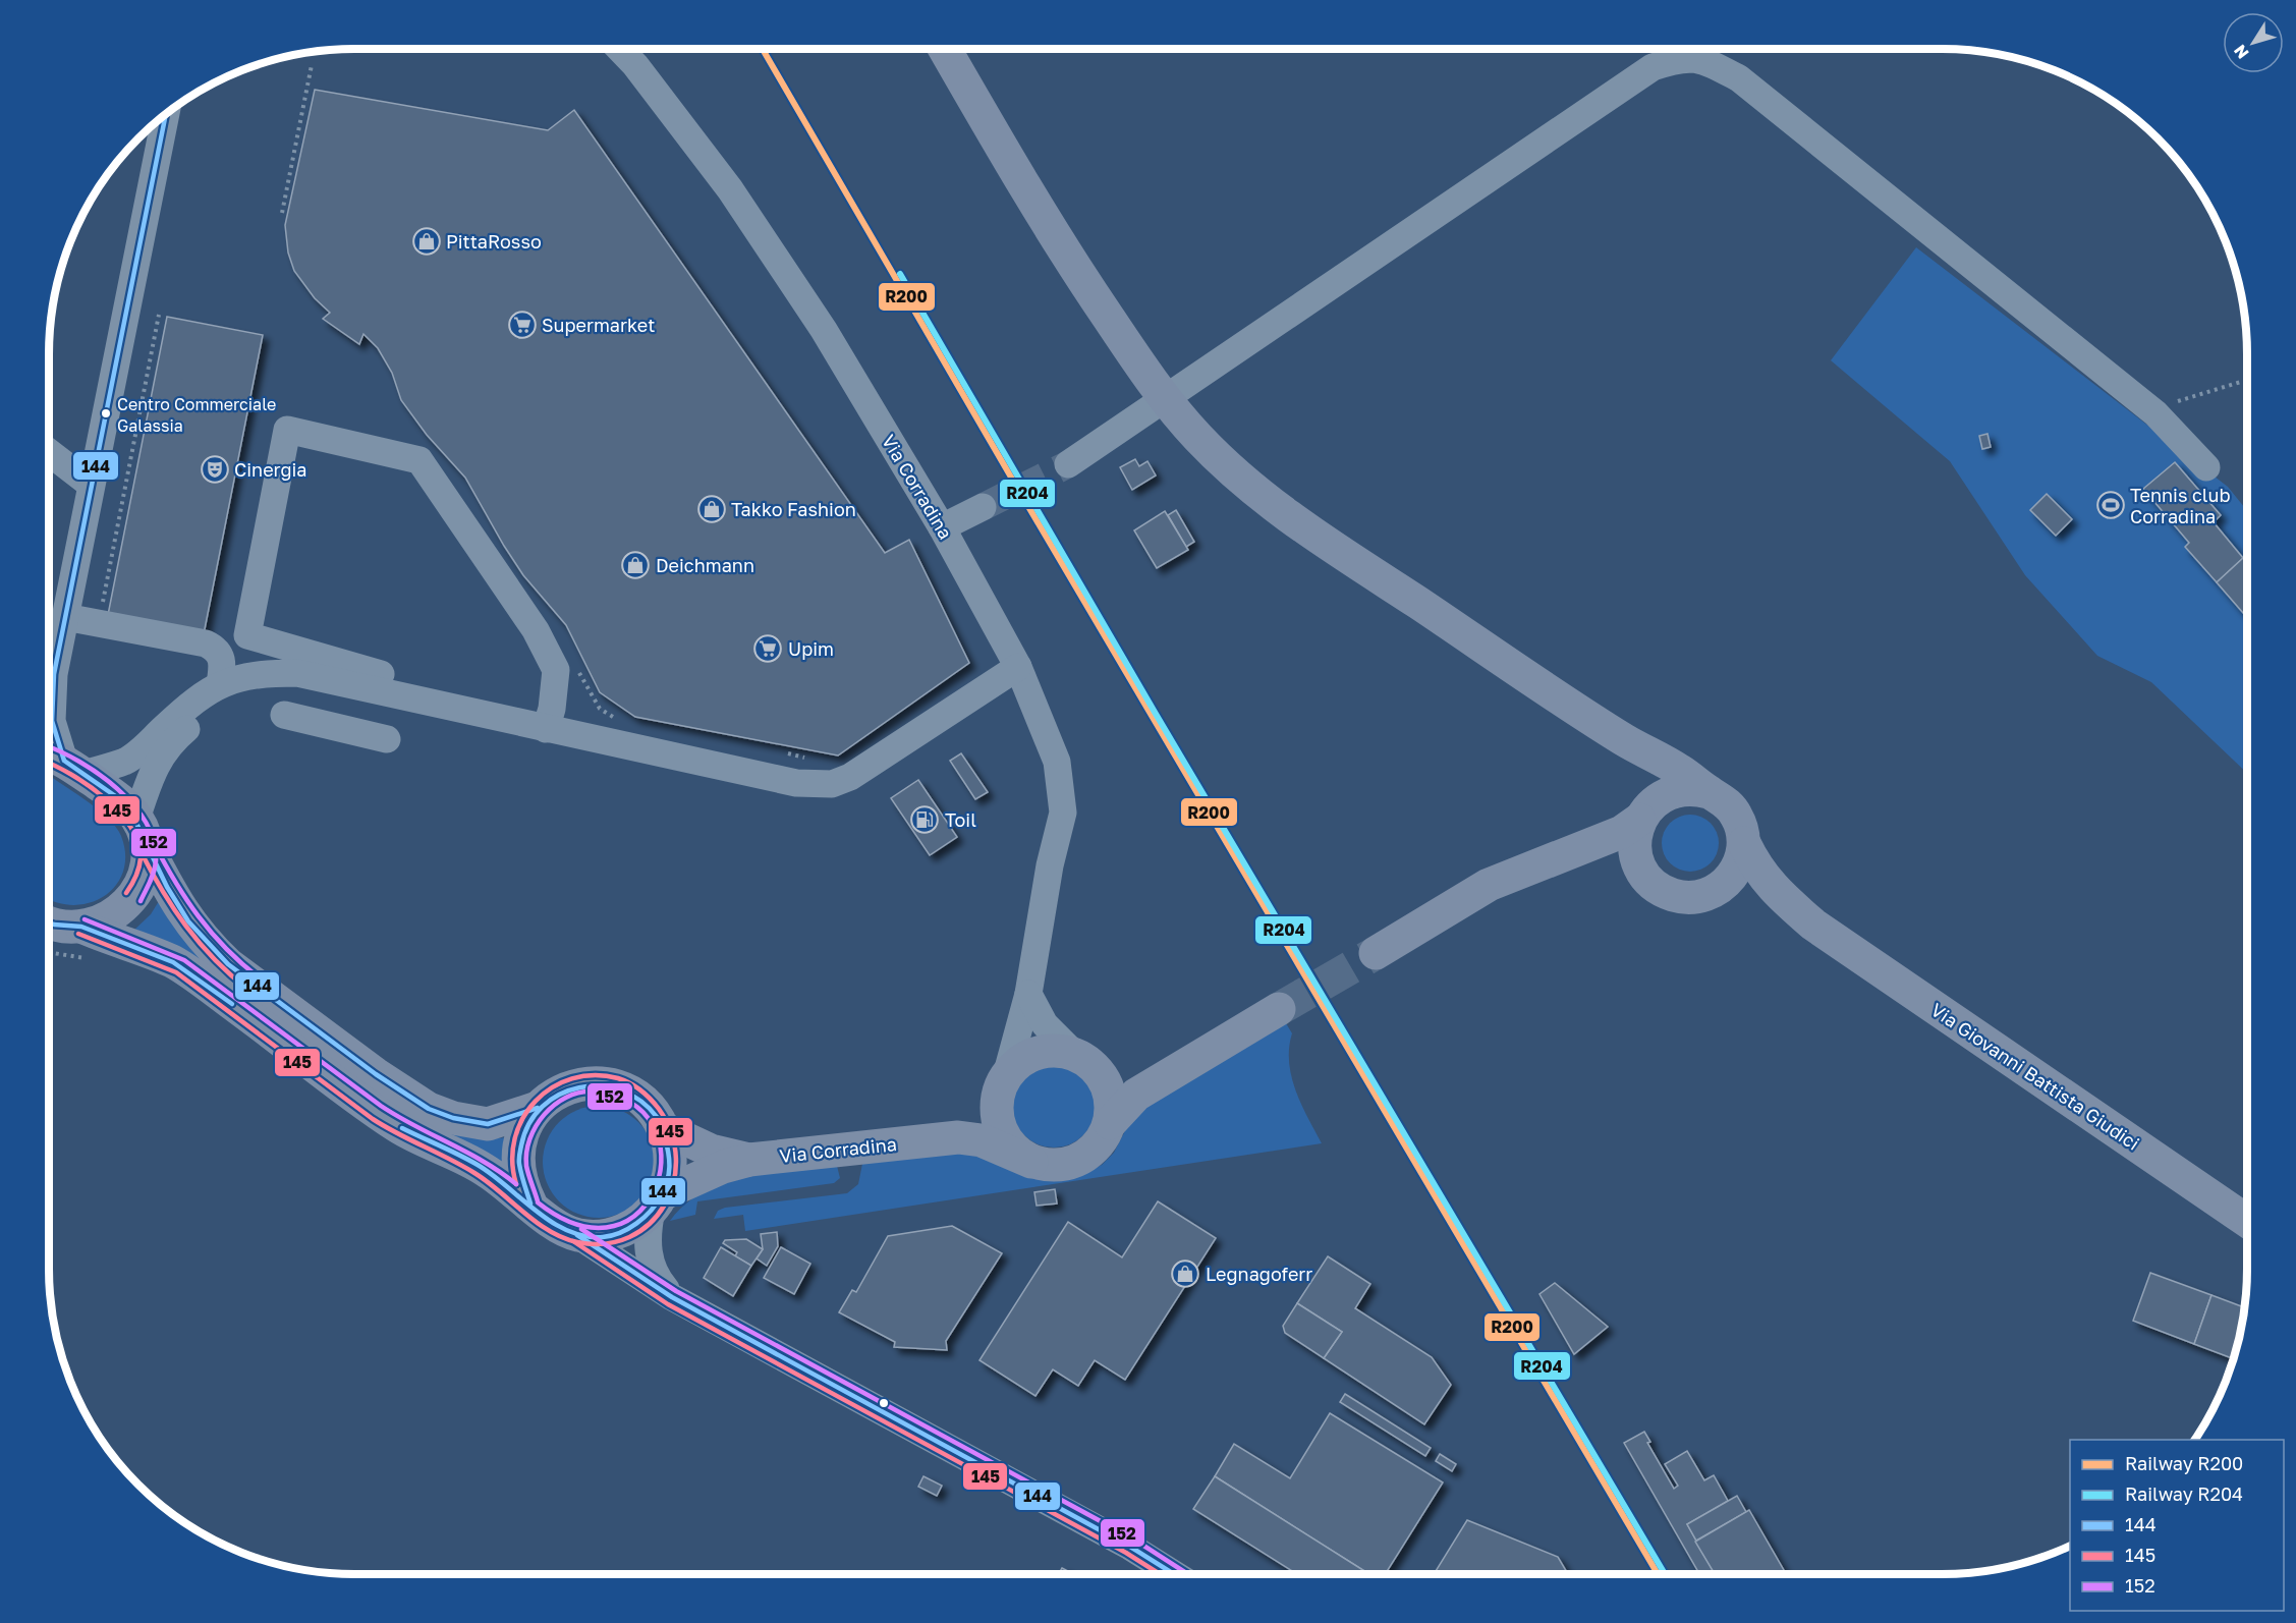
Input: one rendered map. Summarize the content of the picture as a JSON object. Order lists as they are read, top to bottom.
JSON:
{
  "streets": {
    "main road": ["Via Corradina", "Via Giovanni Battista Giudici"]
  },
  "places": {
    "shop": [
      "PittaRosso",
      "Takko Fashion",
      "Deichmann",
      "Legnagoferr"
    ],
    "supermarket": ["Supermarket", "Upim"],
    "other": ["Centro Commerciale Galassia"],
    "theatre": ["Cinergia"],
    "sports": ["Tennis club Corradina"],
    "fuel station": ["Toil"]
  },
  "lines": [
    "rail line R200",
    "transit line 144",
    "rail line R204",
    "transit line 152",
    "transit line 145"
  ],
  "legend": [
    "Railway R200",
    "Railway R204",
    "144",
    "145",
    "152"
  ],
  "north": "bottom left"
}
